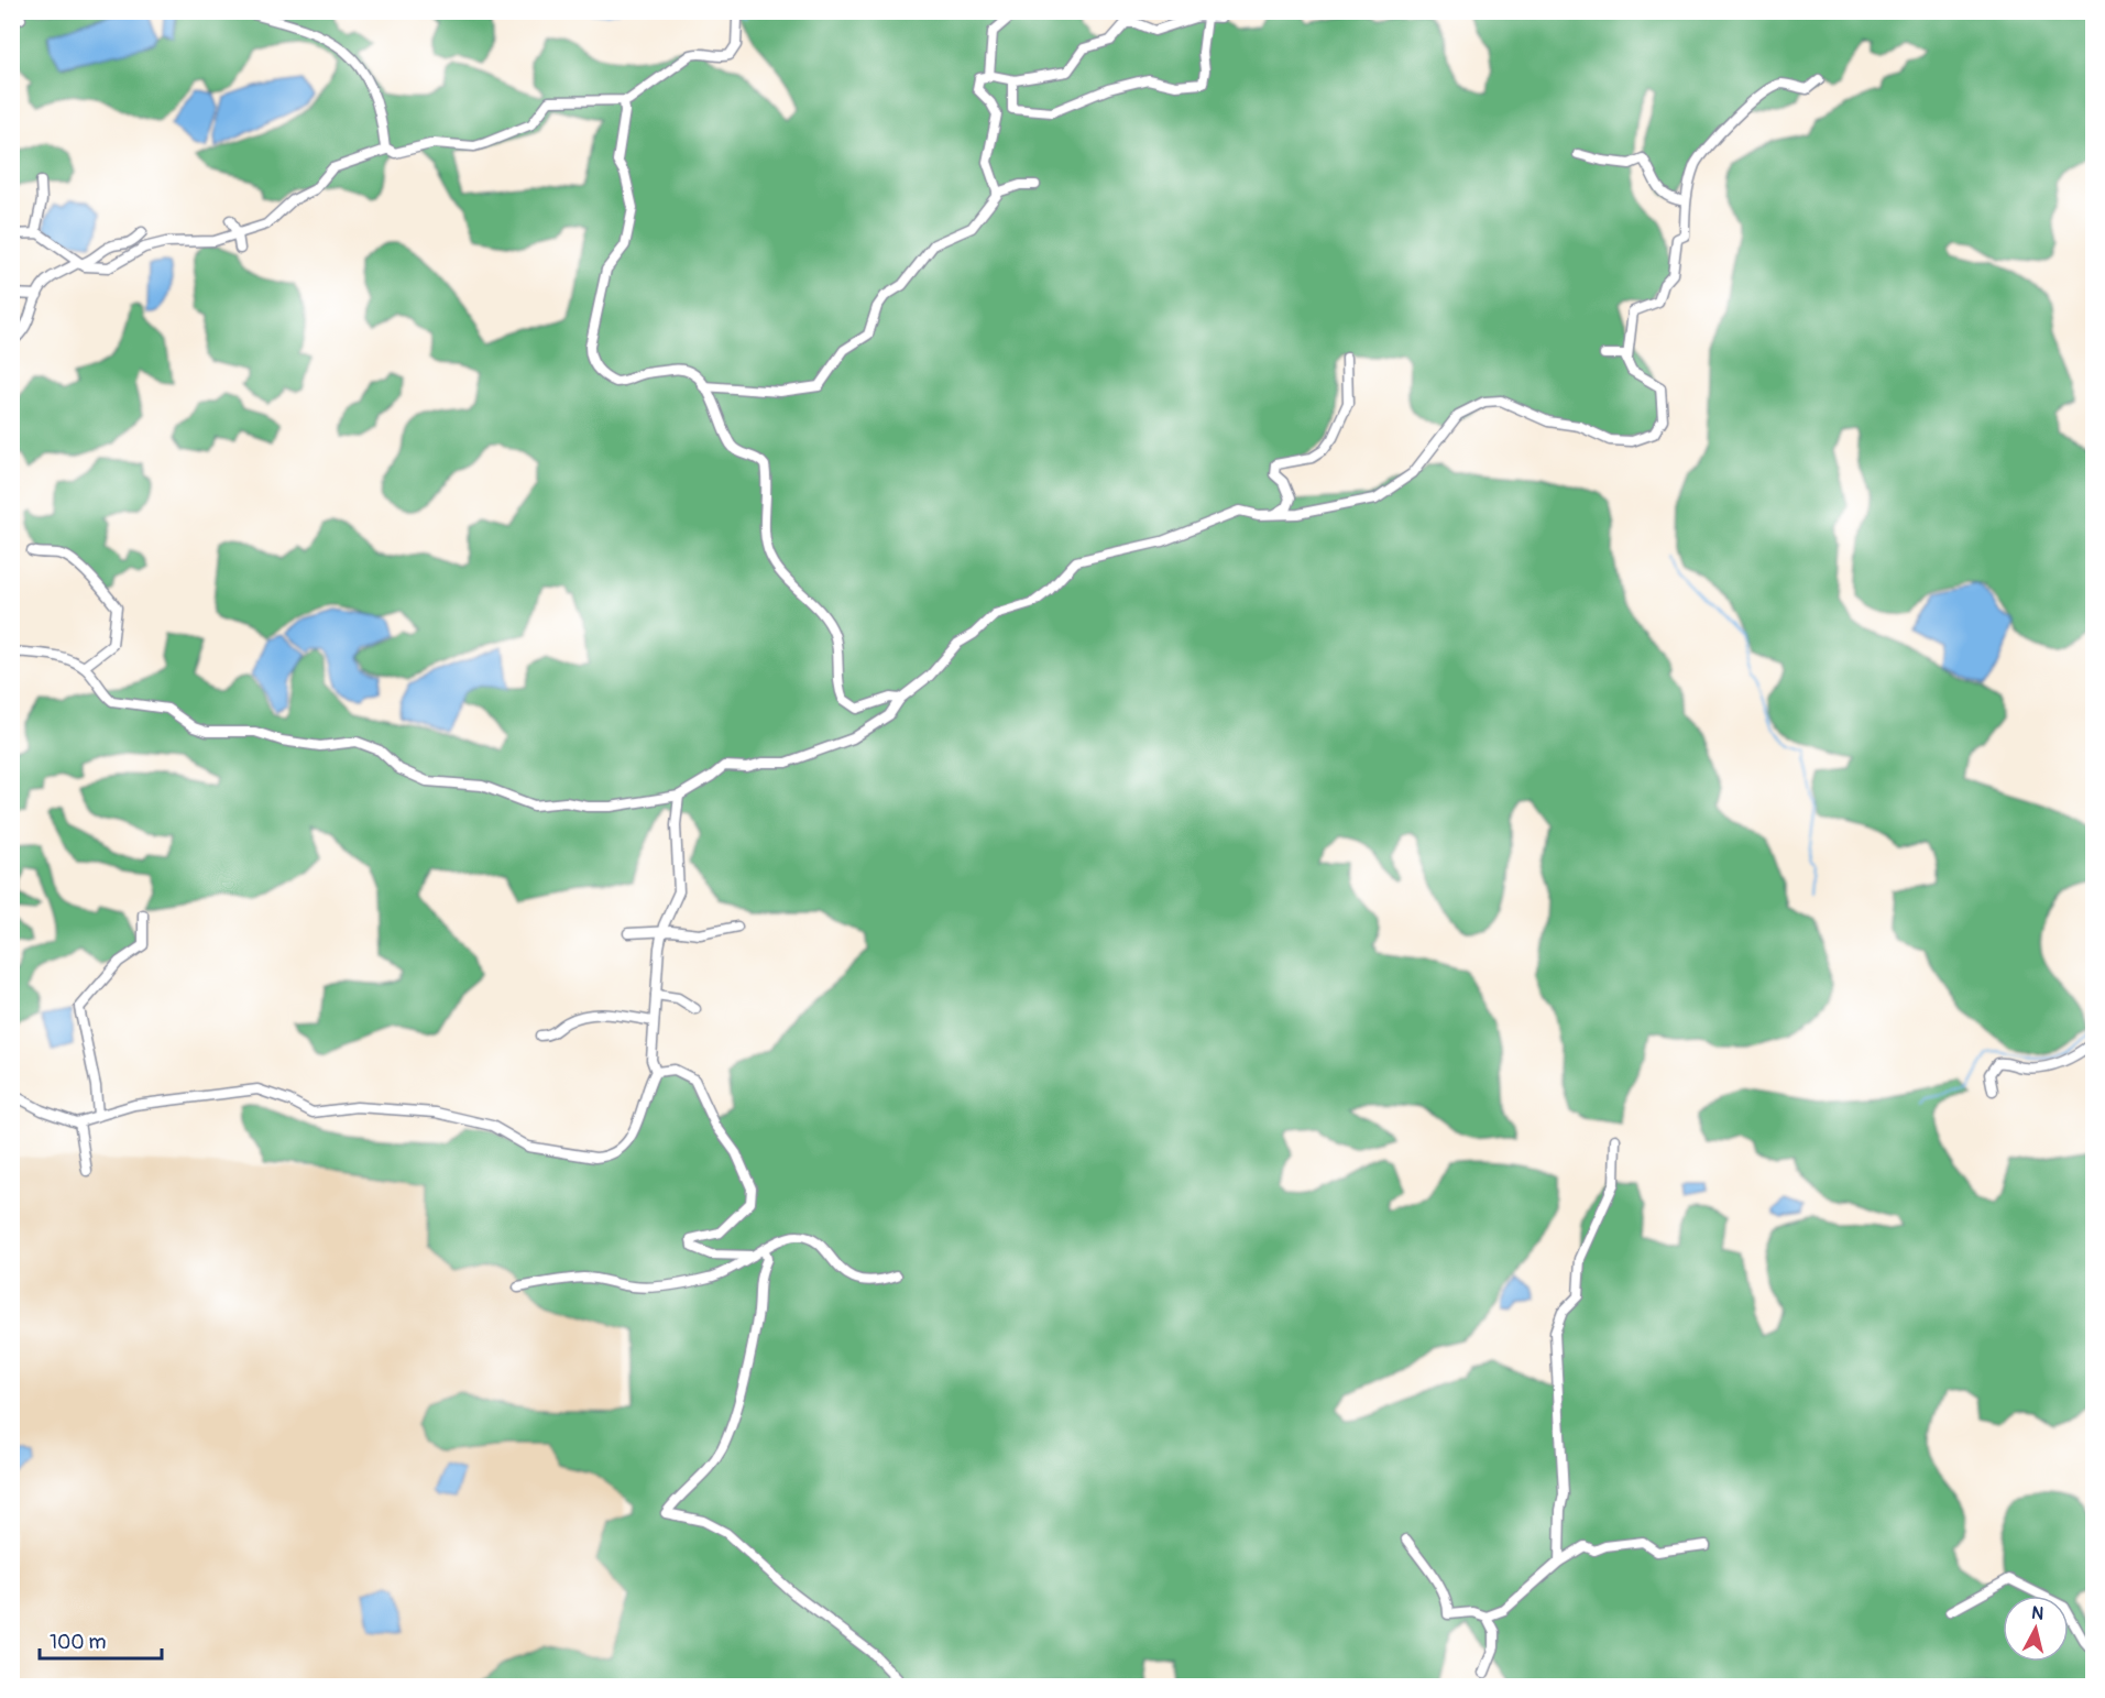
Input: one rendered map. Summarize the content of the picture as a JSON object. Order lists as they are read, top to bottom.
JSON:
{
  "scale_bar": "100 m",
  "north": "top"
}
